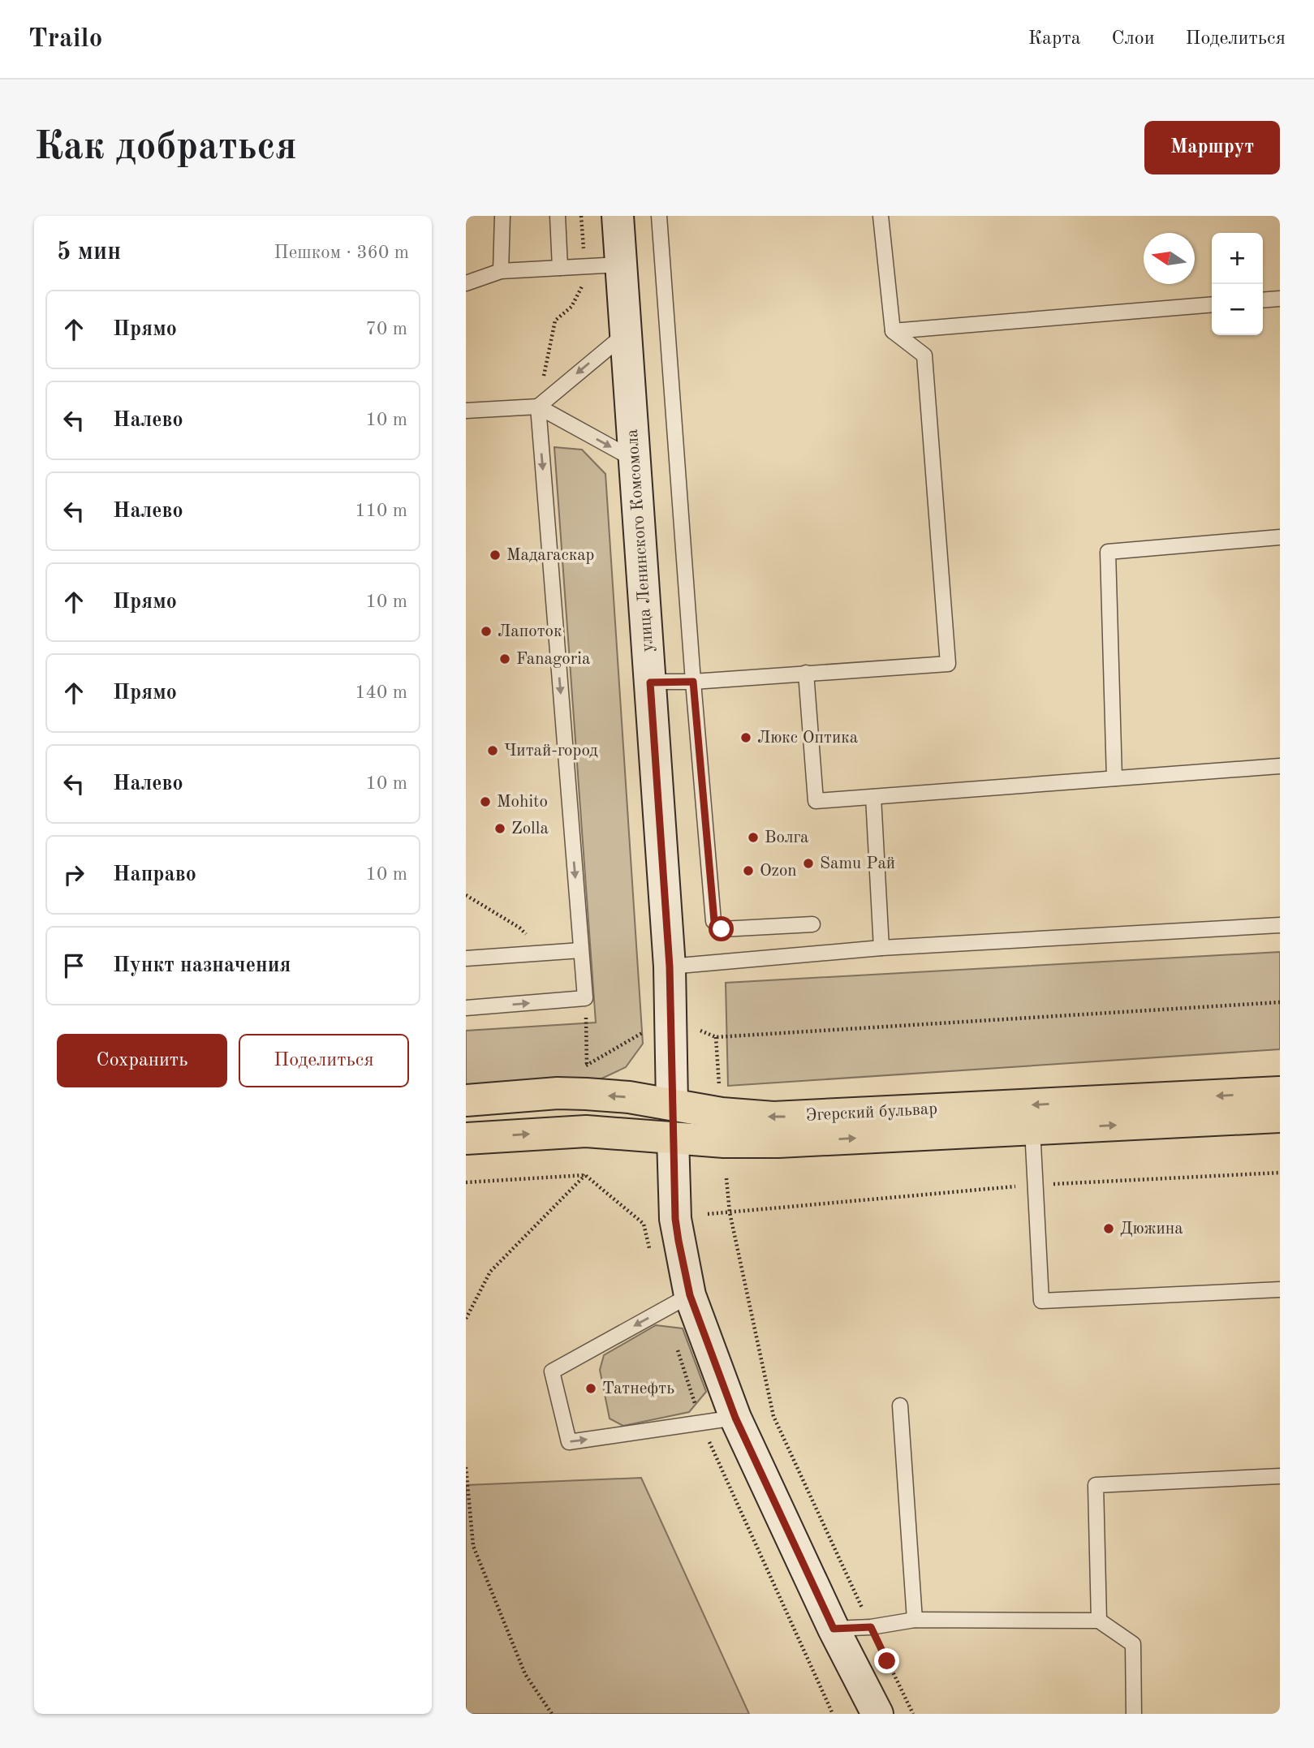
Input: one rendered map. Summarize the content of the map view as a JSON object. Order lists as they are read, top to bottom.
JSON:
{
  "streets": {
    "main road": ["улица Ленинского Комсомола", "Эгерский бульвар"]
  },
  "crossings": [
    ["улица Ленинского Комсомола", "Эгерский бульвар"]
  ],
  "places": [
    "Мадагаскар",
    "Лапоток",
    "Fanagoria",
    "Люкс Оптика",
    "Читай-город",
    "Mohito",
    "Zolla",
    "Волга",
    "Samu Рай",
    "Ozon",
    "Дюжина",
    "Татнефть"
  ],
  "north": "left",
  "page": {
    "header": "Trailo",
    "nav": ["Карта", "Слои", "Поделиться"],
    "buttons": [
      "Маршрут",
      ["Сохранить", "Поделиться"]
    ],
    "title": "Как добраться",
    "heading": ["5 мин", "Пешком · 360 m"],
    "map_buttons": ["+", "−"],
    "list": [
      ["Прямо", "70 m"],
      ["Налево", "10 m"],
      ["Налево", "110 m"],
      ["Прямо", "10 m"],
      ["Прямо", "140 m"],
      ["Налево", "10 m"],
      ["Направо", "10 m"],
      "Пункт назначения"
    ]
  }
}
